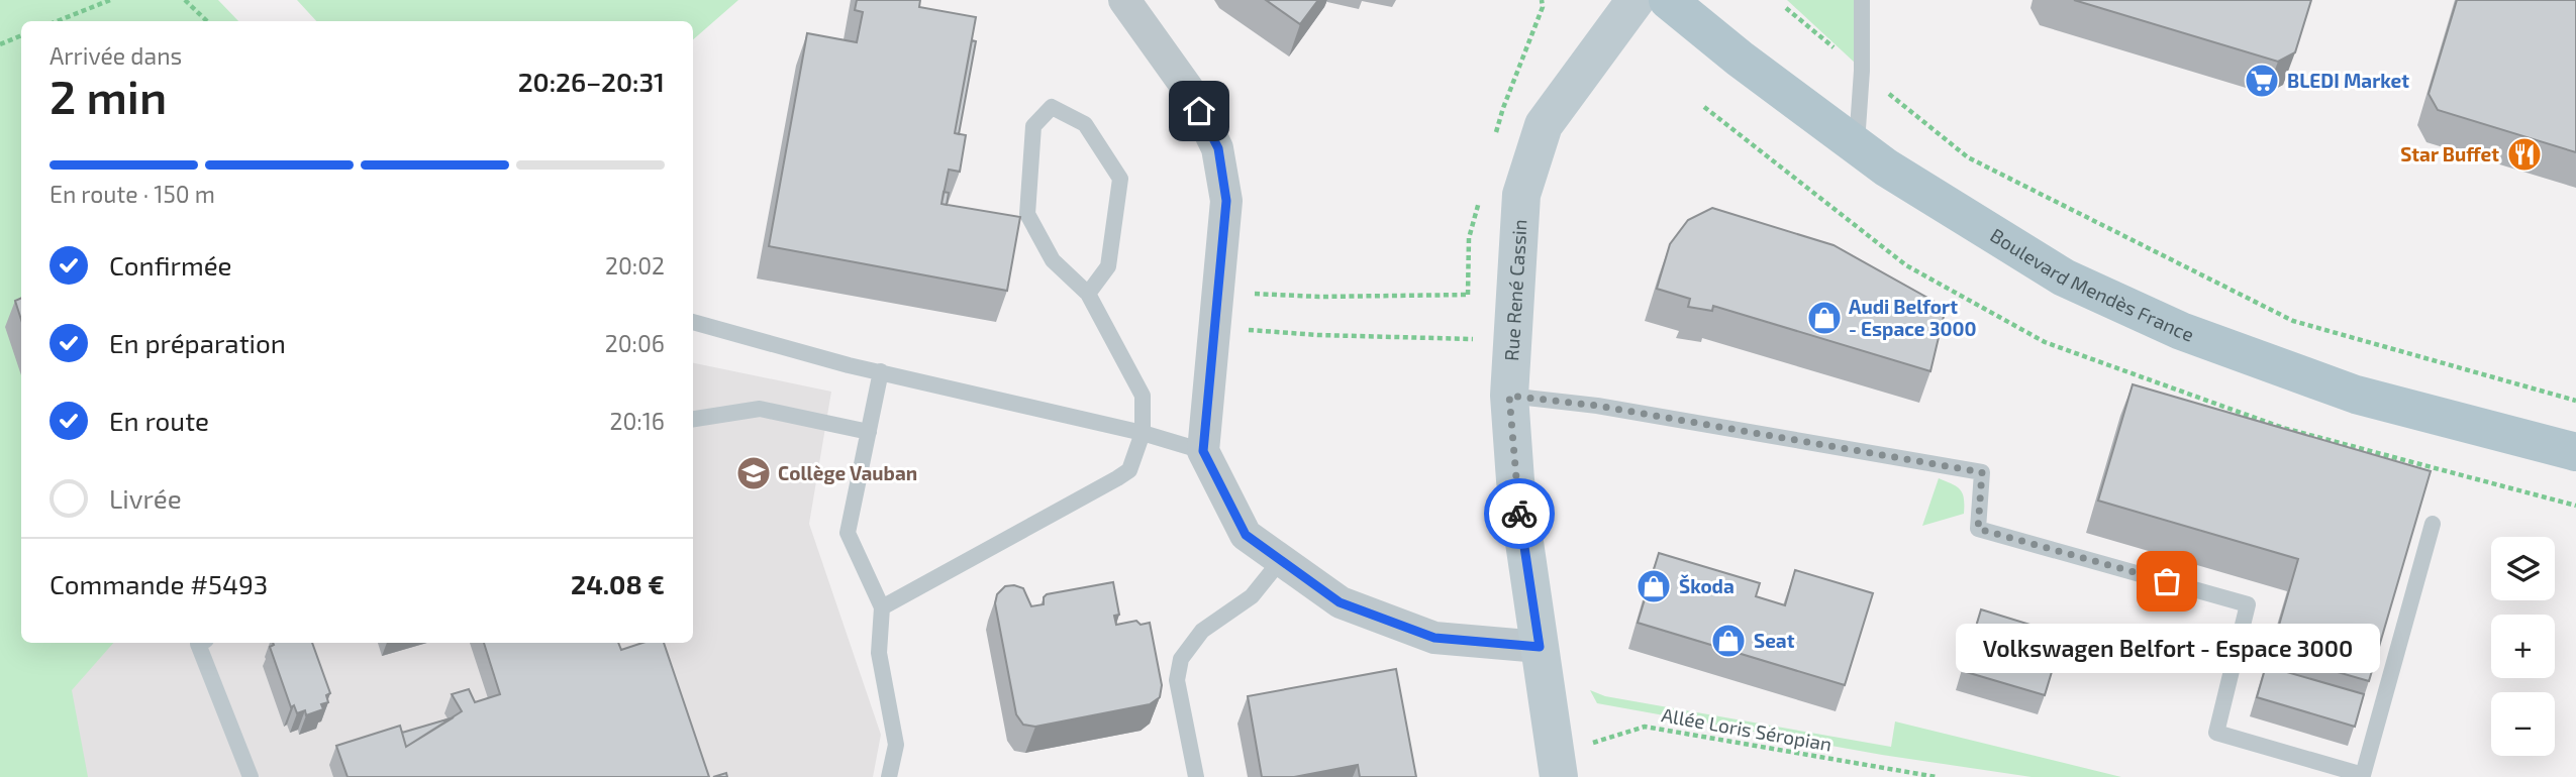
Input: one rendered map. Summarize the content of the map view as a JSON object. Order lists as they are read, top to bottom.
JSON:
{
  "streets": {
    "main road": ["Boulevard Mendès France", "Rue René Cassin"],
    "path": ["Allée Loris Séropian"]
  },
  "crossings": [
    ["Rue René Cassin", "Allée Loris Séropian"]
  ],
  "places": {
    "supermarket": ["BLEDI Market"],
    "restaurant": ["Star Buffet"],
    "shop": ["Audi Belfort - Espace 3000", "Škoda", "Seat"],
    "school or university": ["Collège Vauban"],
    "other": ["Volkswagen Belfort - Espace 3000"]
  },
  "page": {
    "heading": ["2 min", "Arrivée dans", "20:26–20:31"],
    "panel": ["Commande #5493", "24.08 €"],
    "bar": "En route · 150 m",
    "list": [
      ["Confirmée", "20:02"],
      ["En préparation", "20:06"],
      ["En route", "20:16"],
      "Livrée"
    ],
    "map_buttons": ["+", "−"],
    "bubble": "Volkswagen Belfort - Espace 3000"
  }
}
